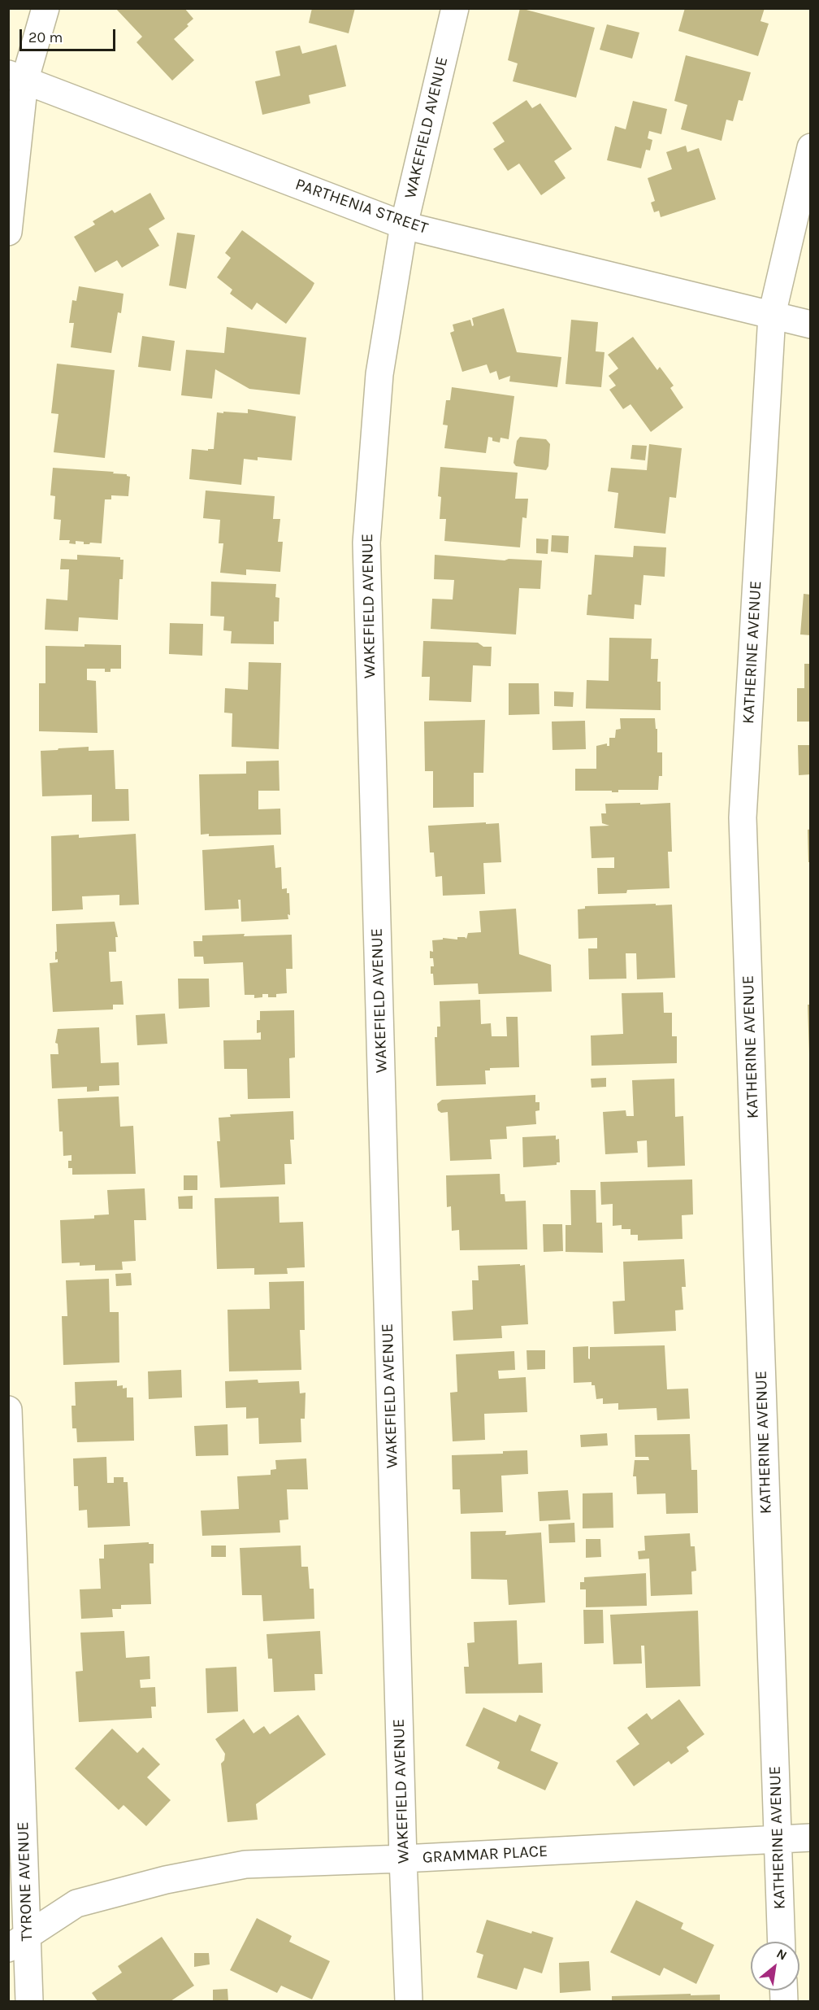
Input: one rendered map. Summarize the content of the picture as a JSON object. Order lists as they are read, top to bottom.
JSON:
{
  "streets": {
    "street": [
      "WAKEFIELD AVENUE",
      "PARTHENIA STREET",
      "KATHERINE AVENUE",
      "GRAMMAR PLACE",
      "TYRONE AVENUE"
    ]
  },
  "crossings": [
    ["WAKEFIELD AVENUE", "PARTHENIA STREET"],
    ["WAKEFIELD AVENUE", "GRAMMAR PLACE"],
    ["PARTHENIA STREET", "KATHERINE AVENUE"],
    ["KATHERINE AVENUE", "GRAMMAR PLACE"],
    ["GRAMMAR PLACE", "TYRONE AVENUE"]
  ],
  "scale_bar": "20 m",
  "north": "top right"
}
